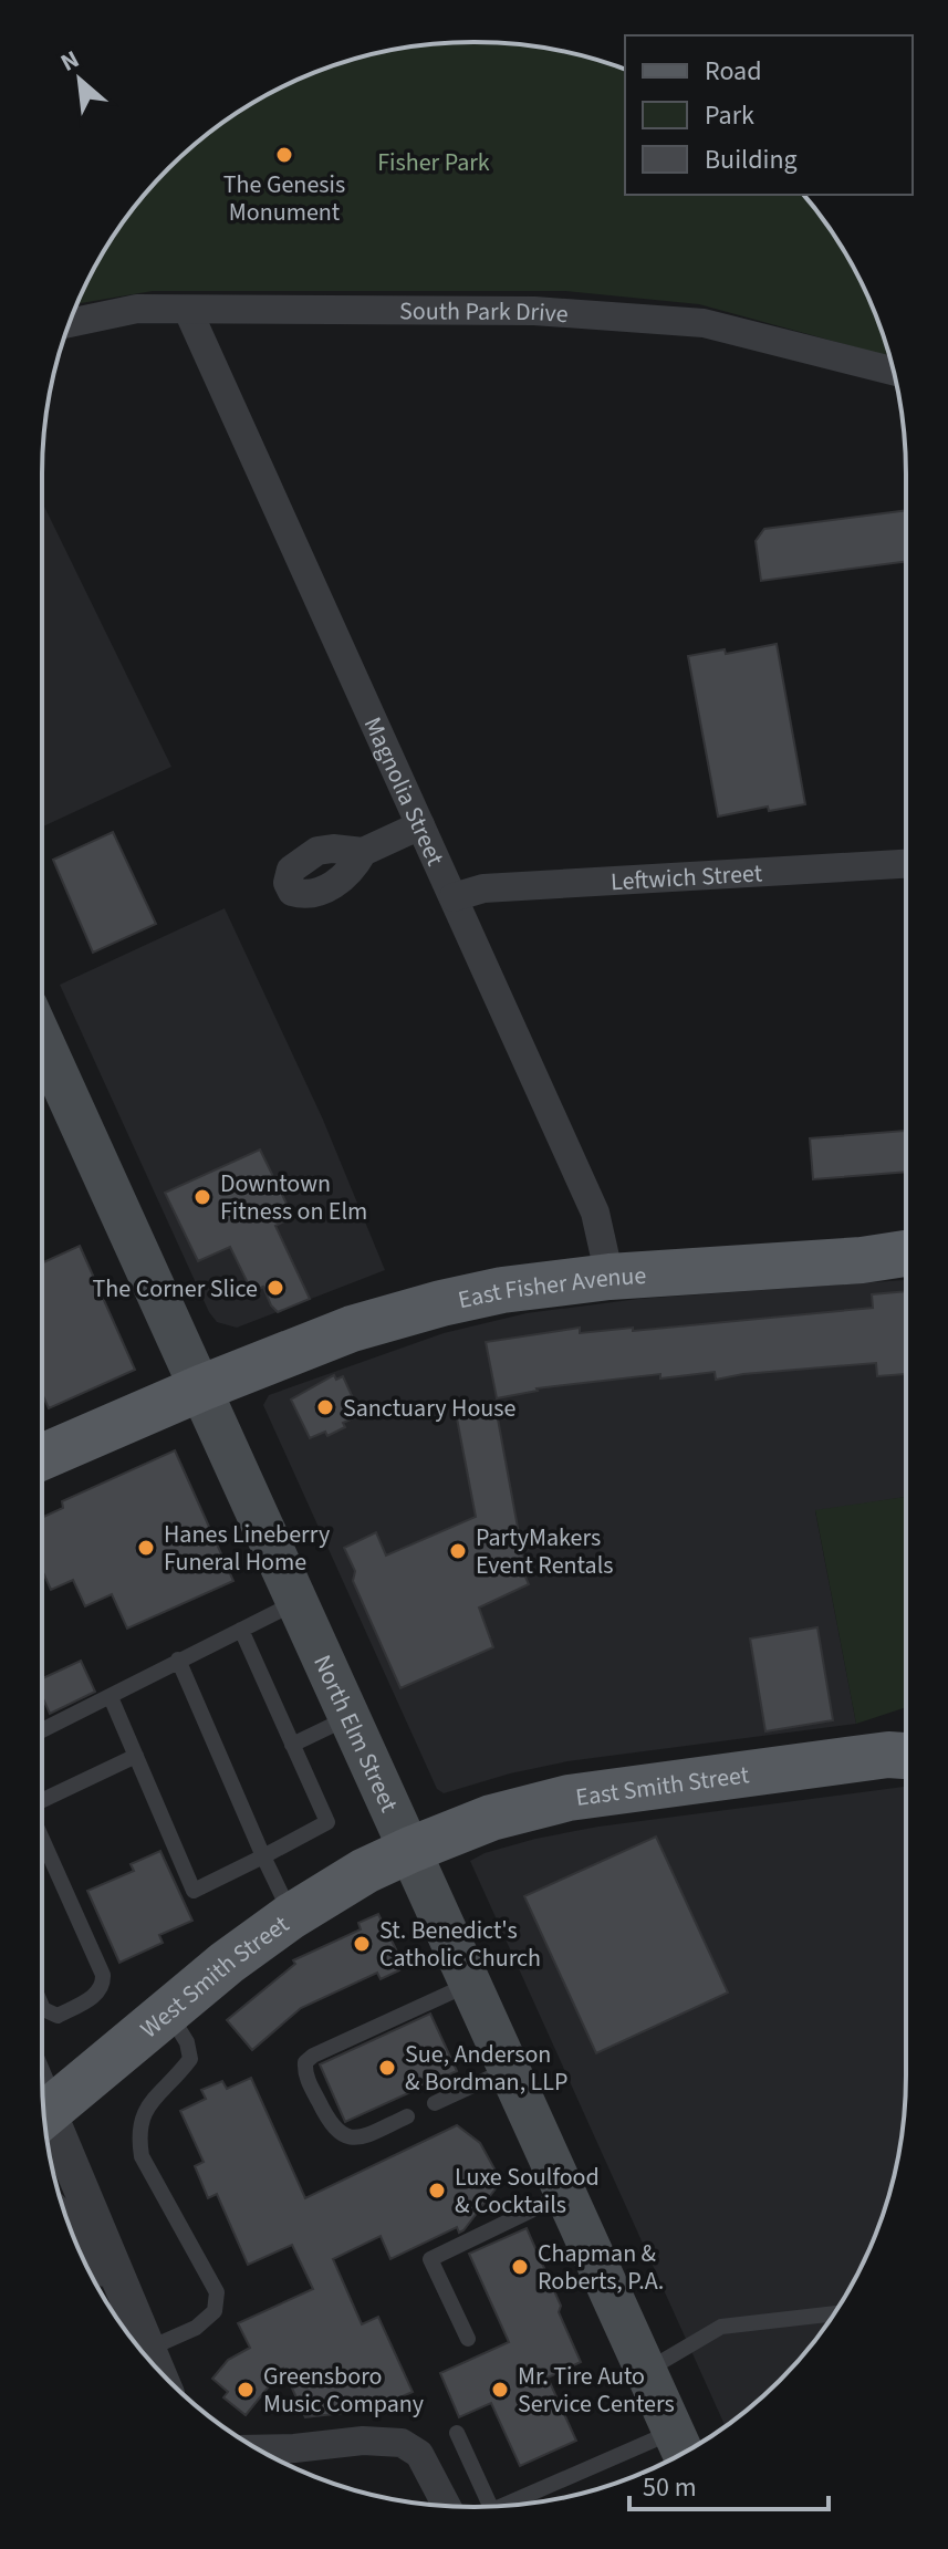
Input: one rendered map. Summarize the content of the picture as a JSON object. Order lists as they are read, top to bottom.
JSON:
{
  "streets": {
    "main road": [
      "East Fisher Avenue",
      "North Elm Street",
      "East Smith Street",
      "West Smith Street"
    ],
    "street": ["South Park Drive", "Magnolia Street", "Leftwich Street"]
  },
  "crossings": [
    ["South Park Drive", "Magnolia Street"],
    ["Magnolia Street", "Leftwich Street"],
    ["Magnolia Street", "East Fisher Avenue"],
    ["East Fisher Avenue", "North Elm Street"],
    ["North Elm Street", "East Smith Street"],
    ["North Elm Street", "West Smith Street"],
    ["East Smith Street", "West Smith Street"]
  ],
  "parks": ["Fisher Park"],
  "places": [
    "The Genesis Monument",
    "Downtown Fitness on Elm",
    "The Corner Slice",
    "Sanctuary House",
    "Hanes Lineberry Funeral Home",
    "PartyMakers Event Rentals",
    "St. Benedict's Catholic Church",
    "Sue, Anderson & Bordman, LLP",
    "Luxe Soulfood & Cocktails",
    "Chapman & Roberts, P.A.",
    "Greensboro Music Company",
    "Mr. Tire Auto Service Centers"
  ],
  "legend": ["Road", "Park", "Building"],
  "scale_bar": "50 m",
  "north": "top left"
}
